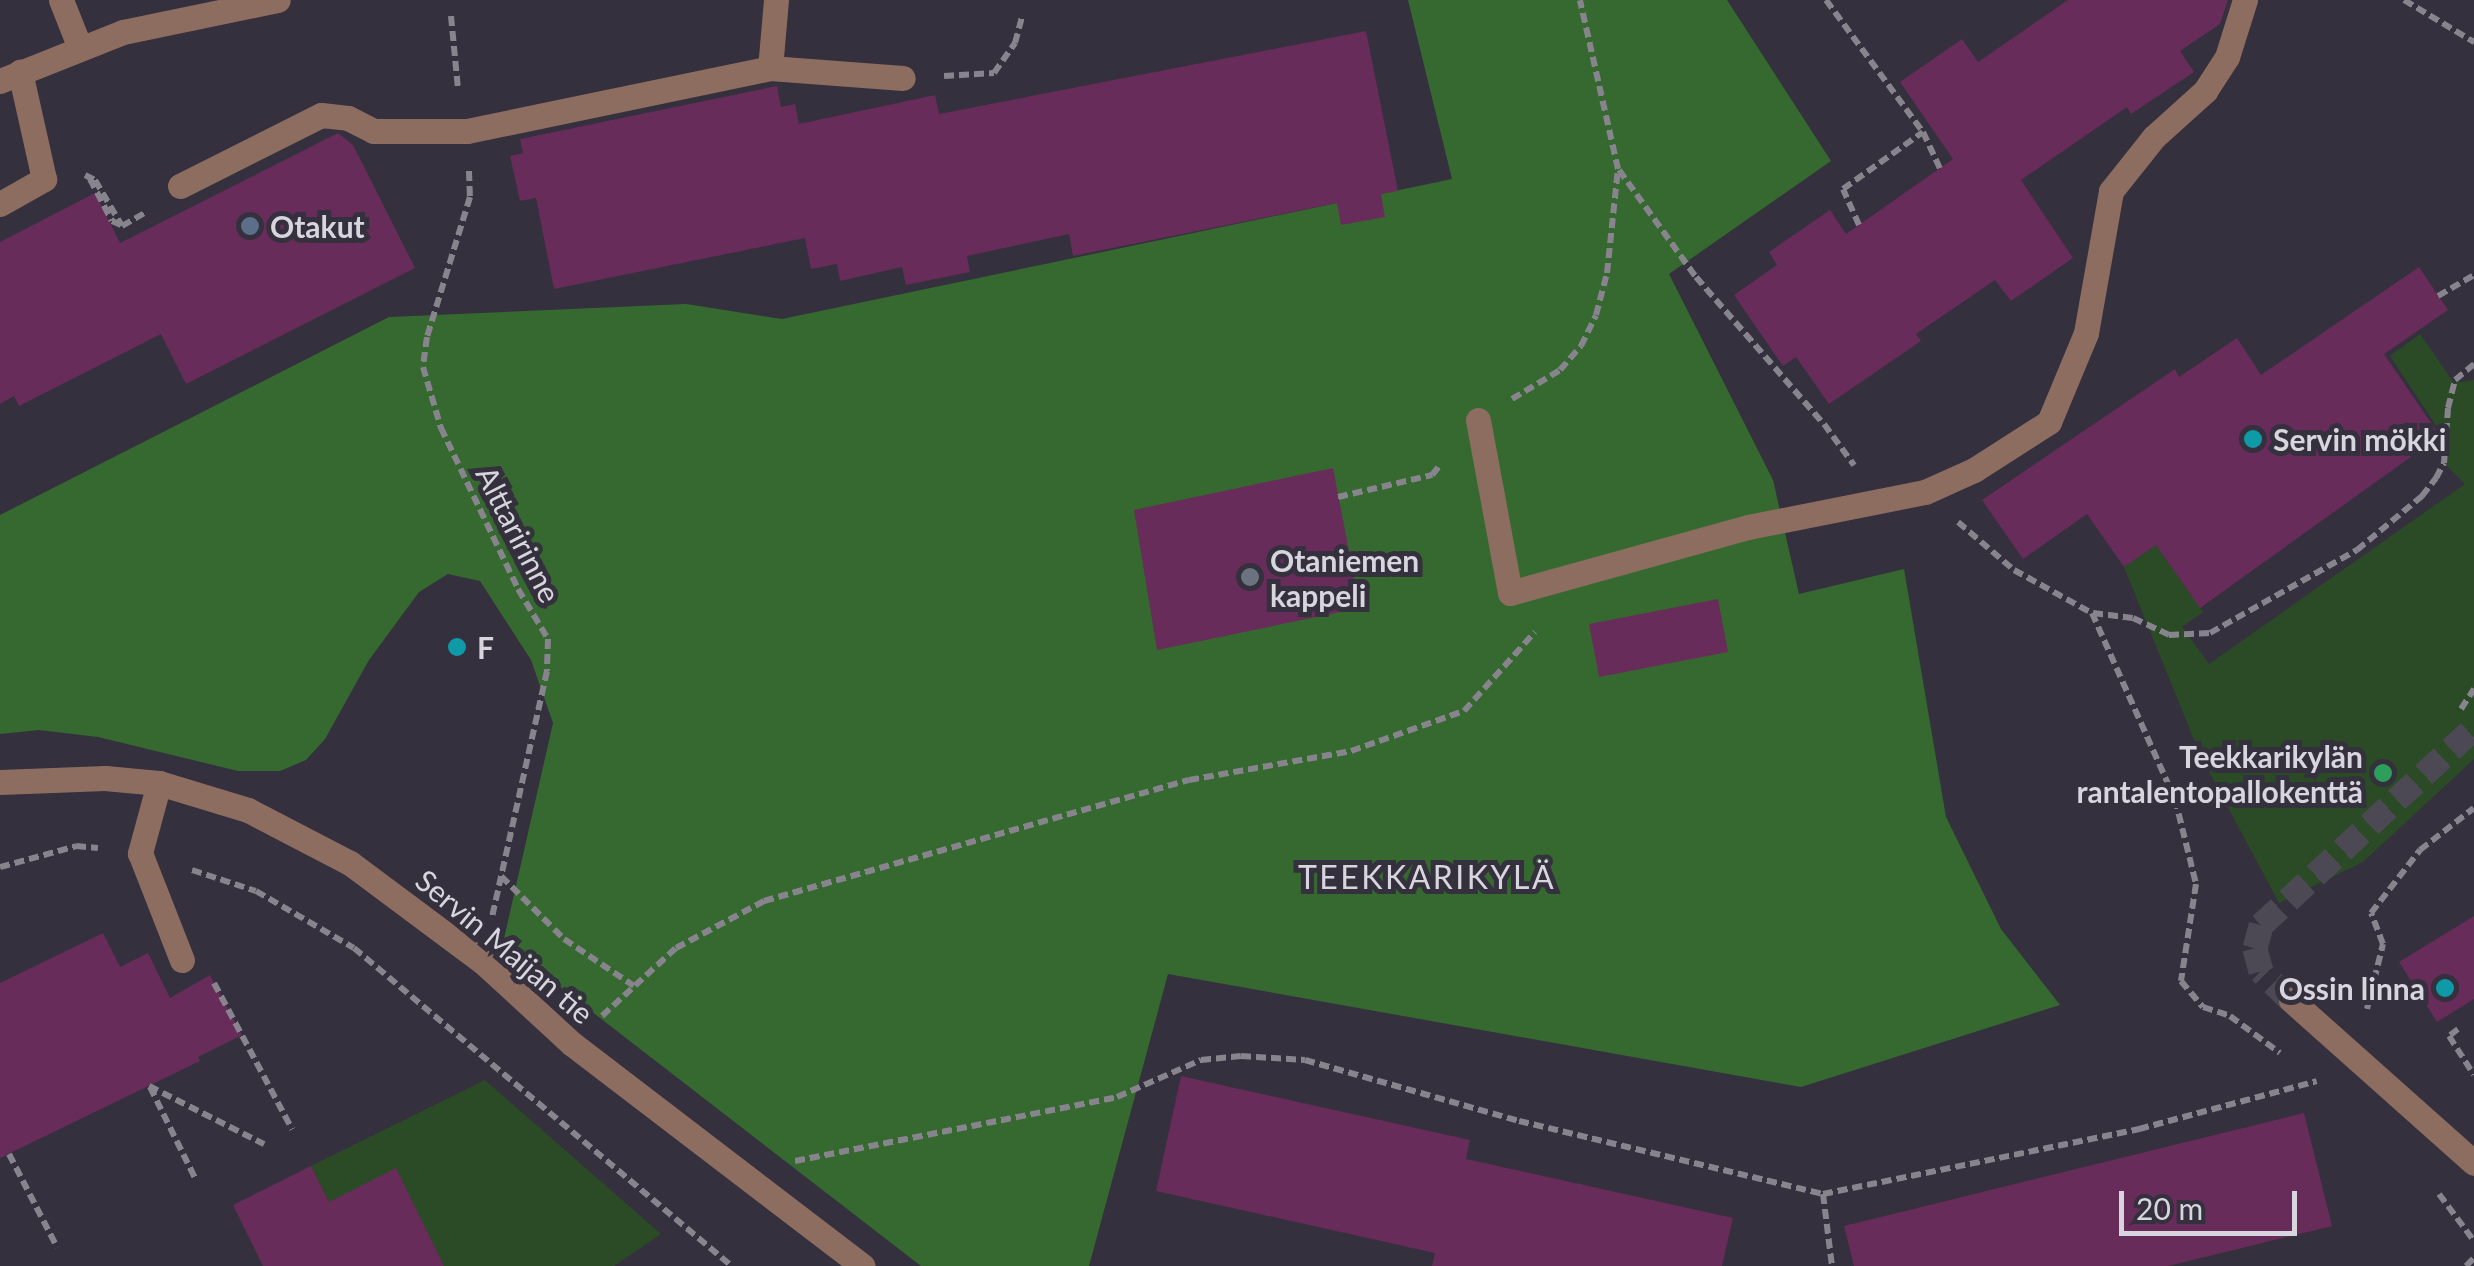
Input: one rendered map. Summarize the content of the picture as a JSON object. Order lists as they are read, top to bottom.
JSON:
{
  "streets": {
    "street": ["Servin Maijan tie"],
    "path": ["Alttaririnne"]
  },
  "crossings": [
    ["Alttaririnne", "Servin Maijan tie"]
  ],
  "districts": ["TEEKKARIKYLÄ"],
  "places": [
    "Otakut",
    "Servin mökki",
    "Otaniemen kappeli",
    "F",
    "Teekkarikylän rantalentopallokenttä",
    "Ossin linna"
  ],
  "scale_bar": "20 m"
}
